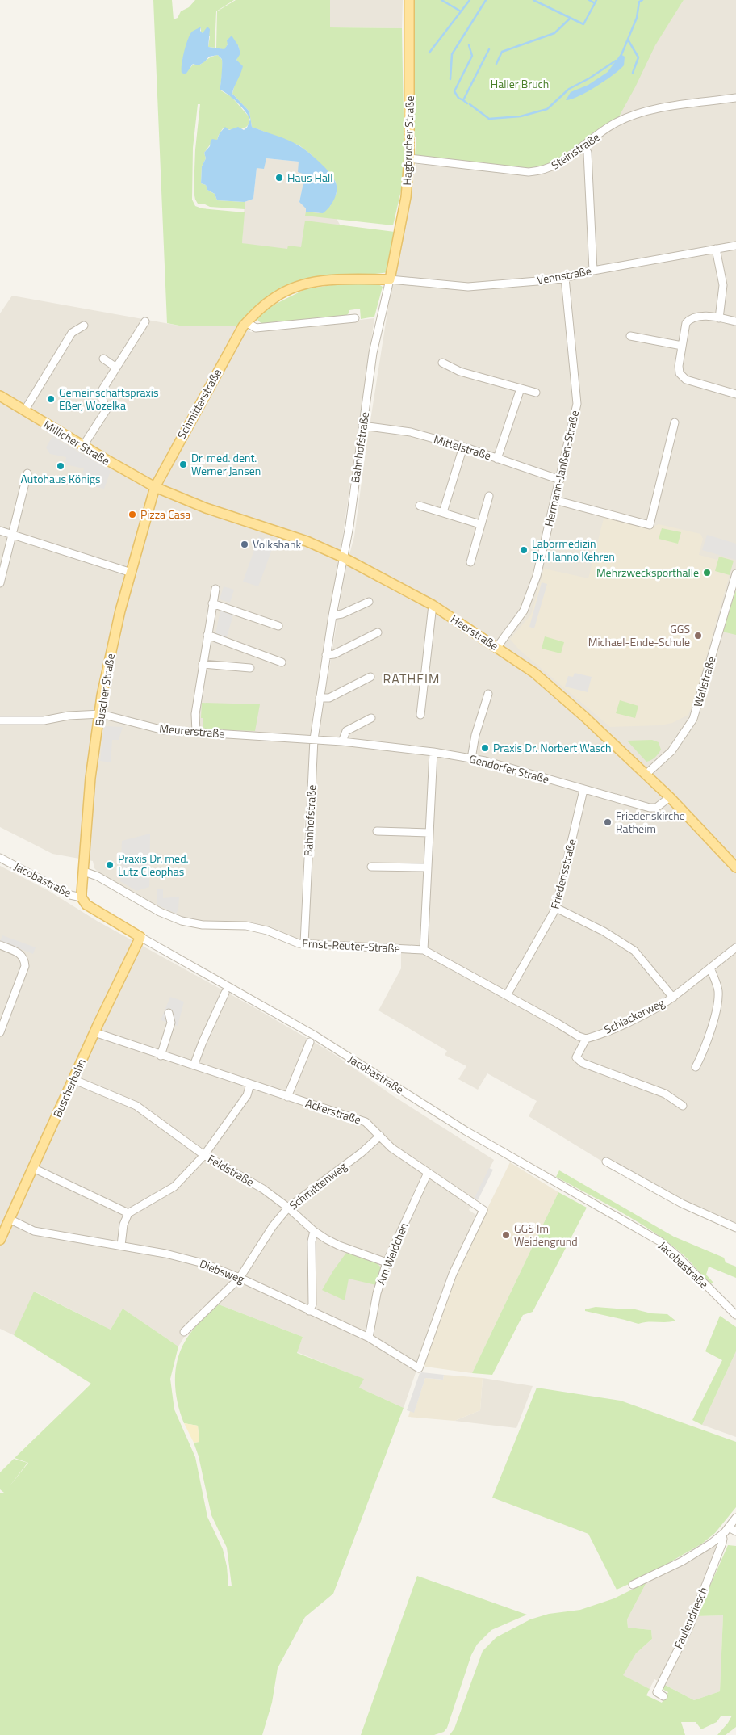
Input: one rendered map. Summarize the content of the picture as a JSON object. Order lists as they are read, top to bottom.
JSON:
{
  "streets": {
    "main road": [
      "Hagbrucher Straße",
      "Schmitterstraße",
      "Millicher Straße",
      "Heerstraße",
      "Buscher Straße",
      "Jacobastraße",
      "Buscherbahn"
    ],
    "street": [
      "Steinstraße",
      "Vennstraße",
      "Bahnhofstraße",
      "Mittelstraße",
      "Hermann-Janßen-Straße",
      "Wallstraße",
      "Meurerstraße",
      "Gendorfer Straße",
      "Friedensstraße",
      "Ernst-Reuter-Straße",
      "Schlackerweg",
      "Ackerstraße",
      "Feldstraße",
      "Schmittenweg",
      "Am Weidchen",
      "Diebsweg",
      "Faulendriesch"
    ]
  },
  "crossings": [
    ["Hagbrucher Straße", "Steinstraße"],
    ["Hagbrucher Straße", "Vennstraße"],
    ["Hagbrucher Straße", "Schmitterstraße"],
    ["Hagbrucher Straße", "Bahnhofstraße"],
    ["Vennstraße", "Schmitterstraße"],
    ["Vennstraße", "Bahnhofstraße"],
    ["Vennstraße", "Hermann-Janßen-Straße"],
    ["Schmitterstraße", "Millicher Straße"],
    ["Schmitterstraße", "Bahnhofstraße"],
    ["Schmitterstraße", "Heerstraße"],
    ["Schmitterstraße", "Buscher Straße"],
    ["Millicher Straße", "Heerstraße"],
    ["Millicher Straße", "Buscher Straße"],
    ["Bahnhofstraße", "Mittelstraße"],
    ["Bahnhofstraße", "Heerstraße"],
    ["Bahnhofstraße", "Meurerstraße"],
    ["Bahnhofstraße", "Gendorfer Straße"],
    ["Bahnhofstraße", "Ernst-Reuter-Straße"],
    ["Mittelstraße", "Hermann-Janßen-Straße"],
    ["Hermann-Janßen-Straße", "Heerstraße"],
    ["Heerstraße", "Wallstraße"],
    ["Heerstraße", "Buscher Straße"],
    ["Heerstraße", "Gendorfer Straße"],
    ["Buscher Straße", "Meurerstraße"],
    ["Buscher Straße", "Jacobastraße"],
    ["Buscher Straße", "Ernst-Reuter-Straße"],
    ["Meurerstraße", "Gendorfer Straße"],
    ["Gendorfer Straße", "Friedensstraße"],
    ["Friedensstraße", "Ernst-Reuter-Straße"],
    ["Jacobastraße", "Buscherbahn"],
    ["Ernst-Reuter-Straße", "Schlackerweg"],
    ["Buscherbahn", "Ackerstraße"],
    ["Buscherbahn", "Feldstraße"],
    ["Buscherbahn", "Diebsweg"],
    ["Ackerstraße", "Schmittenweg"],
    ["Ackerstraße", "Am Weidchen"],
    ["Ackerstraße", "Diebsweg"],
    ["Feldstraße", "Schmittenweg"],
    ["Feldstraße", "Am Weidchen"],
    ["Schmittenweg", "Diebsweg"],
    ["Am Weidchen", "Diebsweg"]
  ],
  "districts": ["RATHEIM"],
  "parks": ["Haller Bruch"],
  "places": [
    "Haus Hall",
    "Gemeinschaftspraxis Eßer, Wozelka",
    "Dr. med. dent. Werner Jansen",
    "Autohaus Königs",
    "Pizza Casa",
    "Volksbank",
    "Labormedizin Dr. Hanno Kehren",
    "Mehrzwecksporthalle",
    "GGS Michael-Ende-Schule",
    "Praxis Dr. Norbert Wasch",
    "Friedenskirche Ratheim",
    "Praxis Dr. med. Lutz Cleophas",
    "GGS Im Weidengrund"
  ]
}
